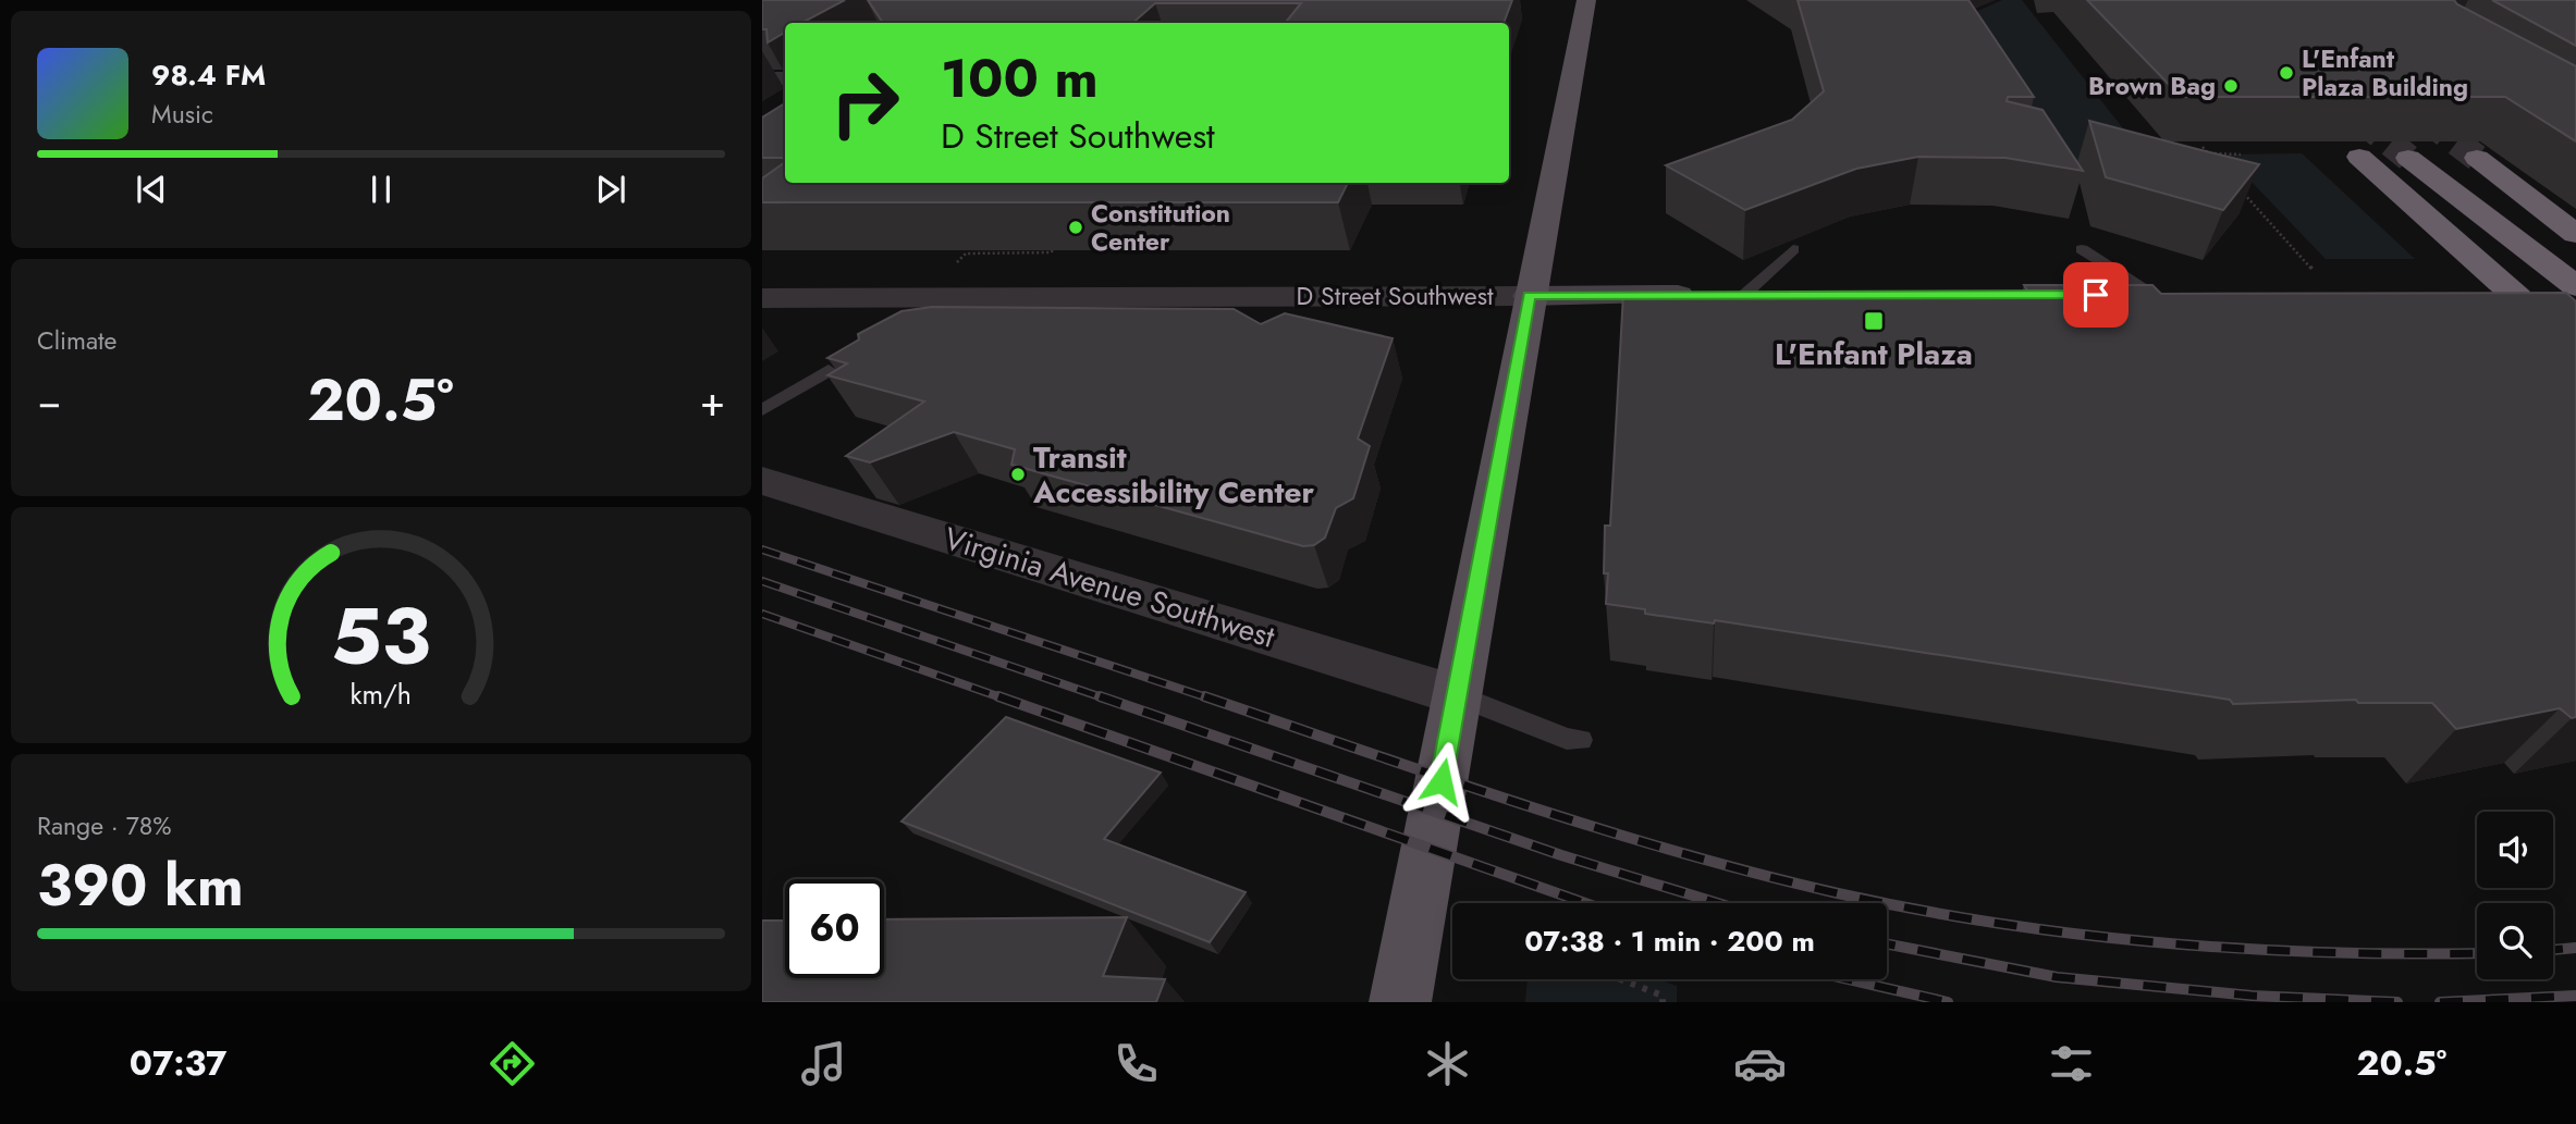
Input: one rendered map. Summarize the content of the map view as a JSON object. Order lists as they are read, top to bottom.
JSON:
{
  "streets": {
    "main road": ["D Street Southwest"],
    "street": ["Virginia Avenue Southwest"]
  },
  "places": {
    "other": [
      "L'Enfant Plaza Building",
      "Brown Bag",
      "Constitution Center",
      "Transit Accessibility Center"
    ],
    "transit": ["L'Enfant Plaza"]
  },
  "page": {
    "turn": ["100 m", "D Street Southwest"],
    "song": ["98.4 FM", "Music"],
    "tile": [
      "Climate",
      ["Range · 78%", "390 km"]
    ],
    "heat": ["−", "20.5°", "+"],
    "limit": "60",
    "trip": "07:38 · 1 min · 200 m",
    "tabs": ["07:37", "20.5°"],
    "gauge": ["53", "km/h"]
  }
}
